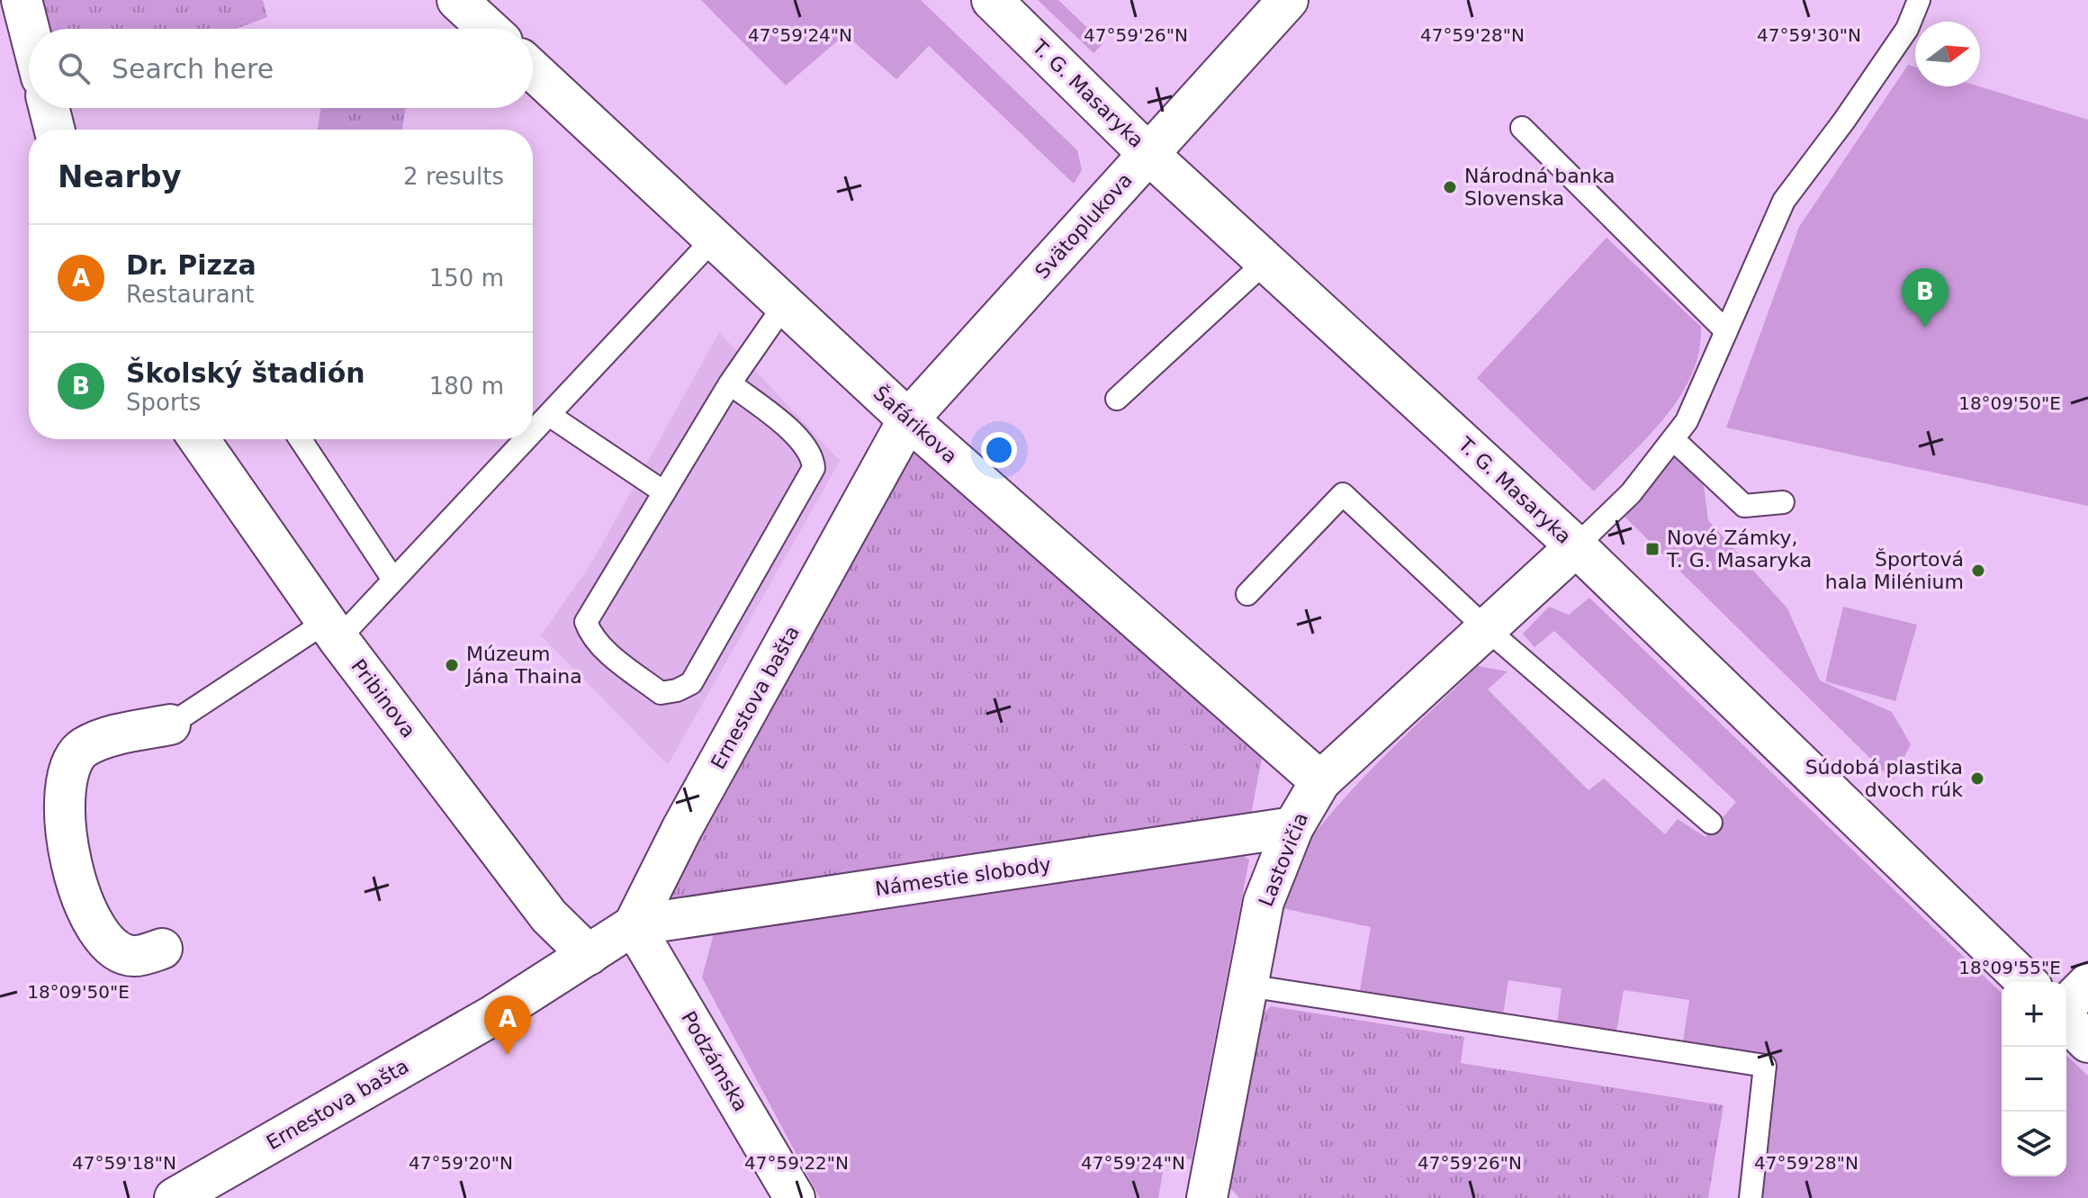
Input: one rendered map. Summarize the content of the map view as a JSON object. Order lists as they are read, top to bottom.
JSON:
{
  "streets": {
    "street": [
      "T. G. Masaryka",
      "Svätoplukova",
      "Šafárikova",
      "Ernestova bašta",
      "Pribinova",
      "Lastovičia",
      "Námestie slobody",
      "Podzámska"
    ]
  },
  "crossings": [
    ["T. G. Masaryka", "Svätoplukova"],
    ["T. G. Masaryka", "Lastovičia"],
    ["Svätoplukova", "Šafárikova"],
    ["Svätoplukova", "Ernestova bašta"],
    ["Šafárikova", "Ernestova bašta"],
    ["Šafárikova", "Lastovičia"],
    ["Ernestova bašta", "Pribinova"],
    ["Ernestova bašta", "Námestie slobody"],
    ["Ernestova bašta", "Podzámska"],
    ["Lastovičia", "Námestie slobody"],
    ["Námestie slobody", "Podzámska"]
  ],
  "places": {
    "other": [
      "Národná banka Slovenska",
      "Športová hala Milénium",
      "Múzeum Jána Thaina",
      "Súdobá plastika dvoch rúk"
    ],
    "transit": ["Nové Zámky, T. G. Masaryka"]
  },
  "north": "right",
  "page": {
    "search": "Search here",
    "heading": ["Nearby", "2 results"],
    "list": [
      {
        "mark": "A",
        "name": "Dr. Pizza",
        "note": "Restaurant",
        "value": "150 m"
      },
      {
        "mark": "B",
        "name": "Školský štadión",
        "note": "Sports",
        "value": "180 m"
      }
    ],
    "pins": ["B", "A"],
    "map_buttons": ["+", "−"]
  },
  "coordinates": [
    "47°59'24\"N",
    "47°59'26\"N",
    "47°59'28\"N",
    "47°59'30\"N",
    "18°09'50\"E",
    "18°09'55\"E",
    "47°59'18\"N",
    "47°59'20\"N",
    "47°59'22\"N"
  ]
}
